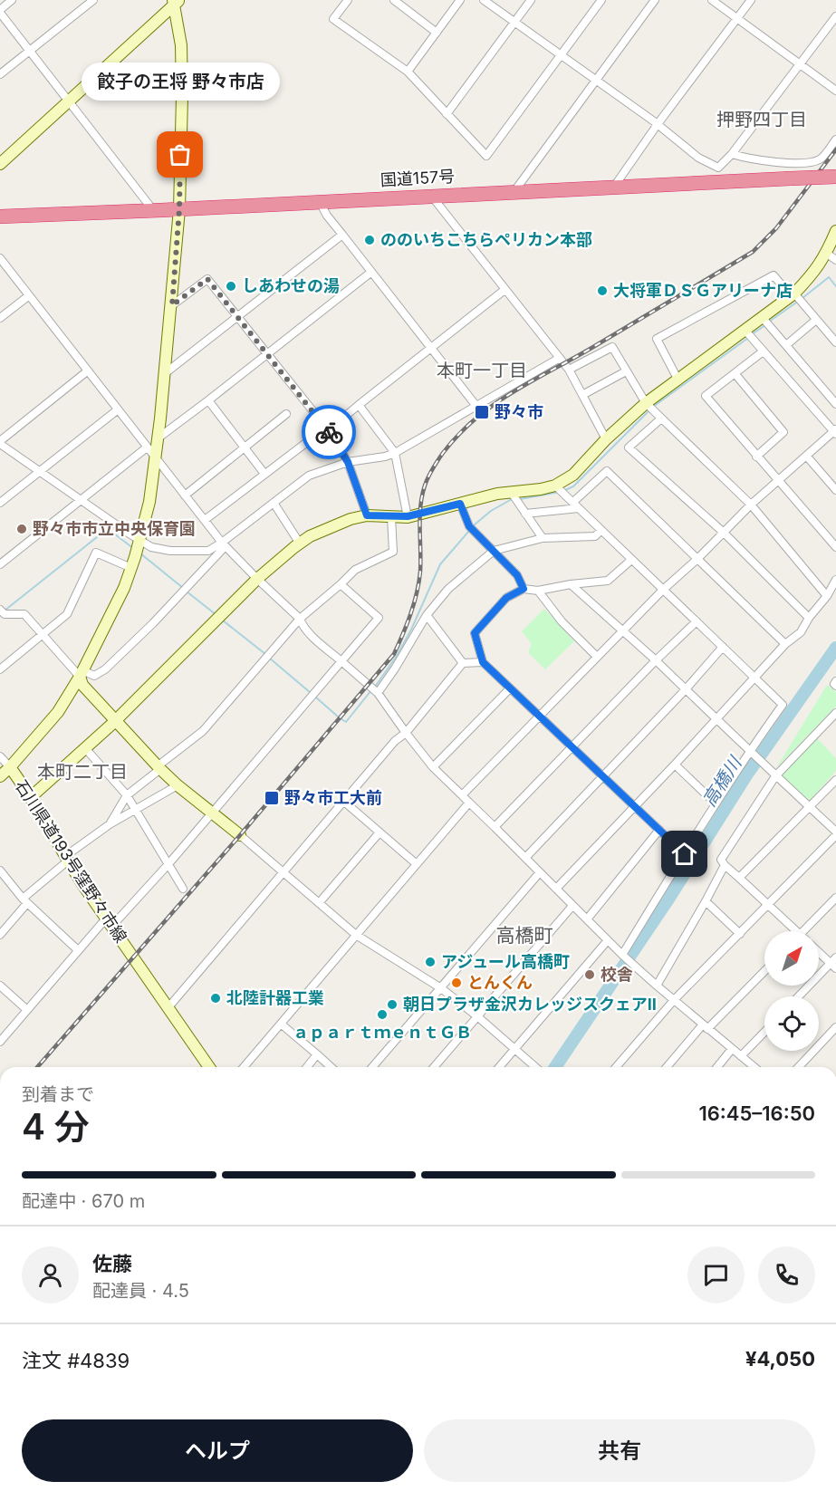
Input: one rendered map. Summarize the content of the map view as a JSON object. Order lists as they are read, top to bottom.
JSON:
{
  "streets": {
    "highway": ["国道157号"],
    "street": ["石川県道193号窪野々市線"]
  },
  "crossings": [
    ["国道157号", "石川県道193号窪野々市線"]
  ],
  "districts": [
    "押野四丁目",
    "本町一丁目",
    "本町二丁目",
    "高橋町"
  ],
  "water": ["高橋川"],
  "places": {
    "other": [
      "餃子の王将 野々市店",
      "ののいちこちらペリカン本部",
      "しあわせの湯",
      "大将軍ＤＳＧアリーナ店",
      "野々市市立中央保育園",
      "アジュール高橋町",
      "校舎",
      "とんくん",
      "北陸計器工業",
      "朝日プラザ金沢カレッジスクェアⅡ",
      "ａｐａｒｔｍｅｎｔＧＢ"
    ],
    "transit": ["野々市", "野々市工大前"]
  },
  "north": "top right",
  "page": {
    "bubble": "餃子の王将 野々市店",
    "heading": ["4 分", "到着まで", "16:45–16:50"],
    "panel": [
      "佐藤",
      "配達員 · 4.5",
      "注文 #4839",
      "¥4,050"
    ],
    "bar": "配達中 · 670 m",
    "buttons": ["ヘルプ", "共有"]
  }
}
